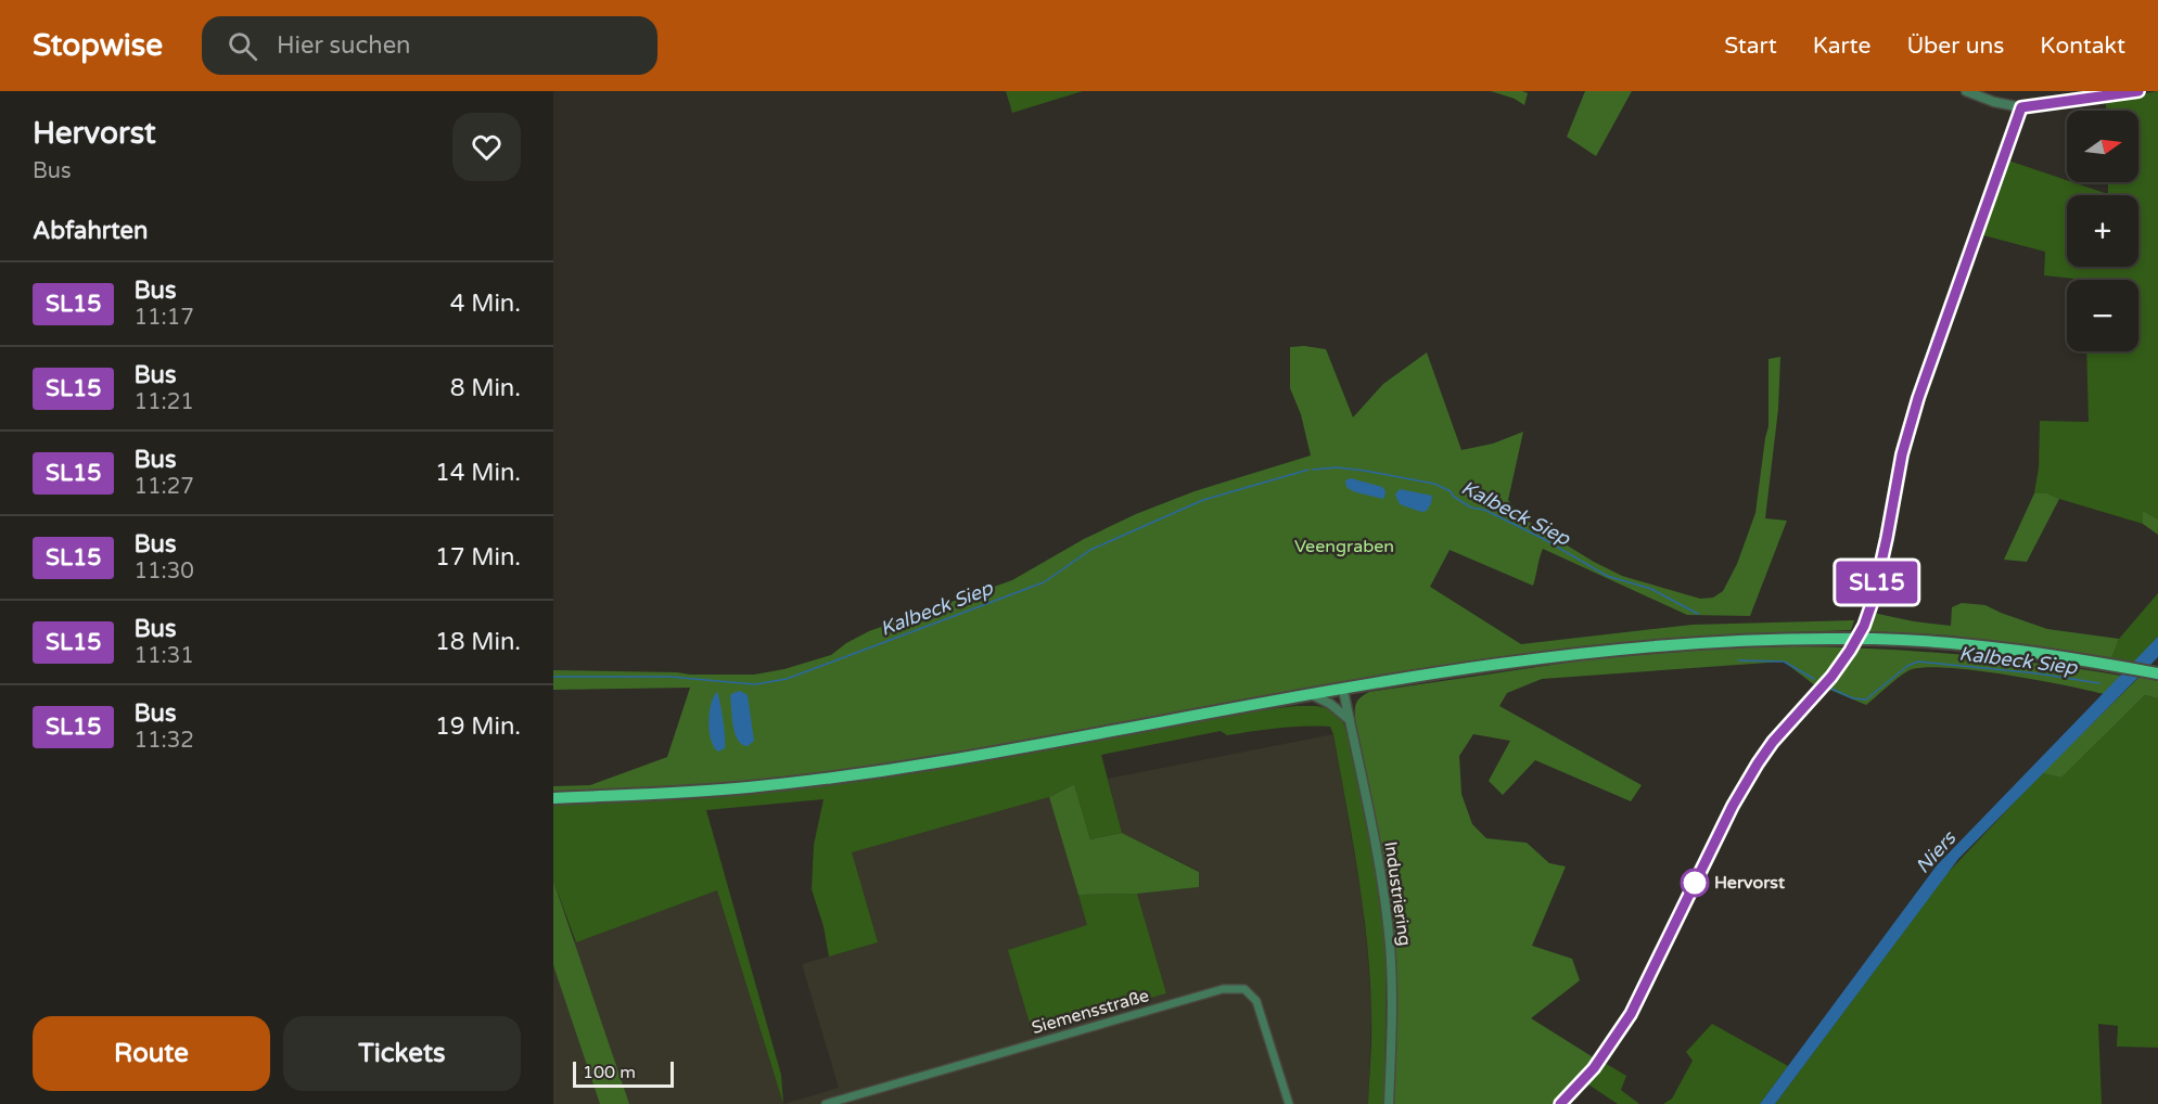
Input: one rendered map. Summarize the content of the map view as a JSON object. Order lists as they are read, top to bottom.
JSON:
{
  "streets": {
    "street": ["Industriering", "Siemensstraße"]
  },
  "water": ["Kalbeck Siep", "Niers"],
  "parks": ["Veengraben"],
  "places": ["Hervorst"],
  "lines": ["bus line SL15"],
  "scale_bar": "100 m",
  "north": "right",
  "page": {
    "header": "Stopwise",
    "search": "Hier suchen",
    "nav": [
      "Start",
      "Karte",
      "Über uns",
      "Kontakt"
    ],
    "heading": [
      ["Hervorst", "Bus"],
      "Abfahrten"
    ],
    "on_map": "SL15",
    "map_buttons": ["+", "−"],
    "list": [
      {
        "mark": "SL15",
        "name": "Bus",
        "note": "11:17",
        "value": "4 Min."
      },
      {
        "mark": "SL15",
        "name": "Bus",
        "note": "11:21",
        "value": "8 Min."
      },
      {
        "mark": "SL15",
        "name": "Bus",
        "note": "11:27",
        "value": "14 Min."
      },
      {
        "mark": "SL15",
        "name": "Bus",
        "note": "11:30",
        "value": "17 Min."
      },
      {
        "mark": "SL15",
        "name": "Bus",
        "note": "11:31",
        "value": "18 Min."
      },
      {
        "mark": "SL15",
        "name": "Bus",
        "note": "11:32",
        "value": "19 Min."
      }
    ],
    "buttons": ["Route", "Tickets"],
    "scale": "100 m"
  }
}
